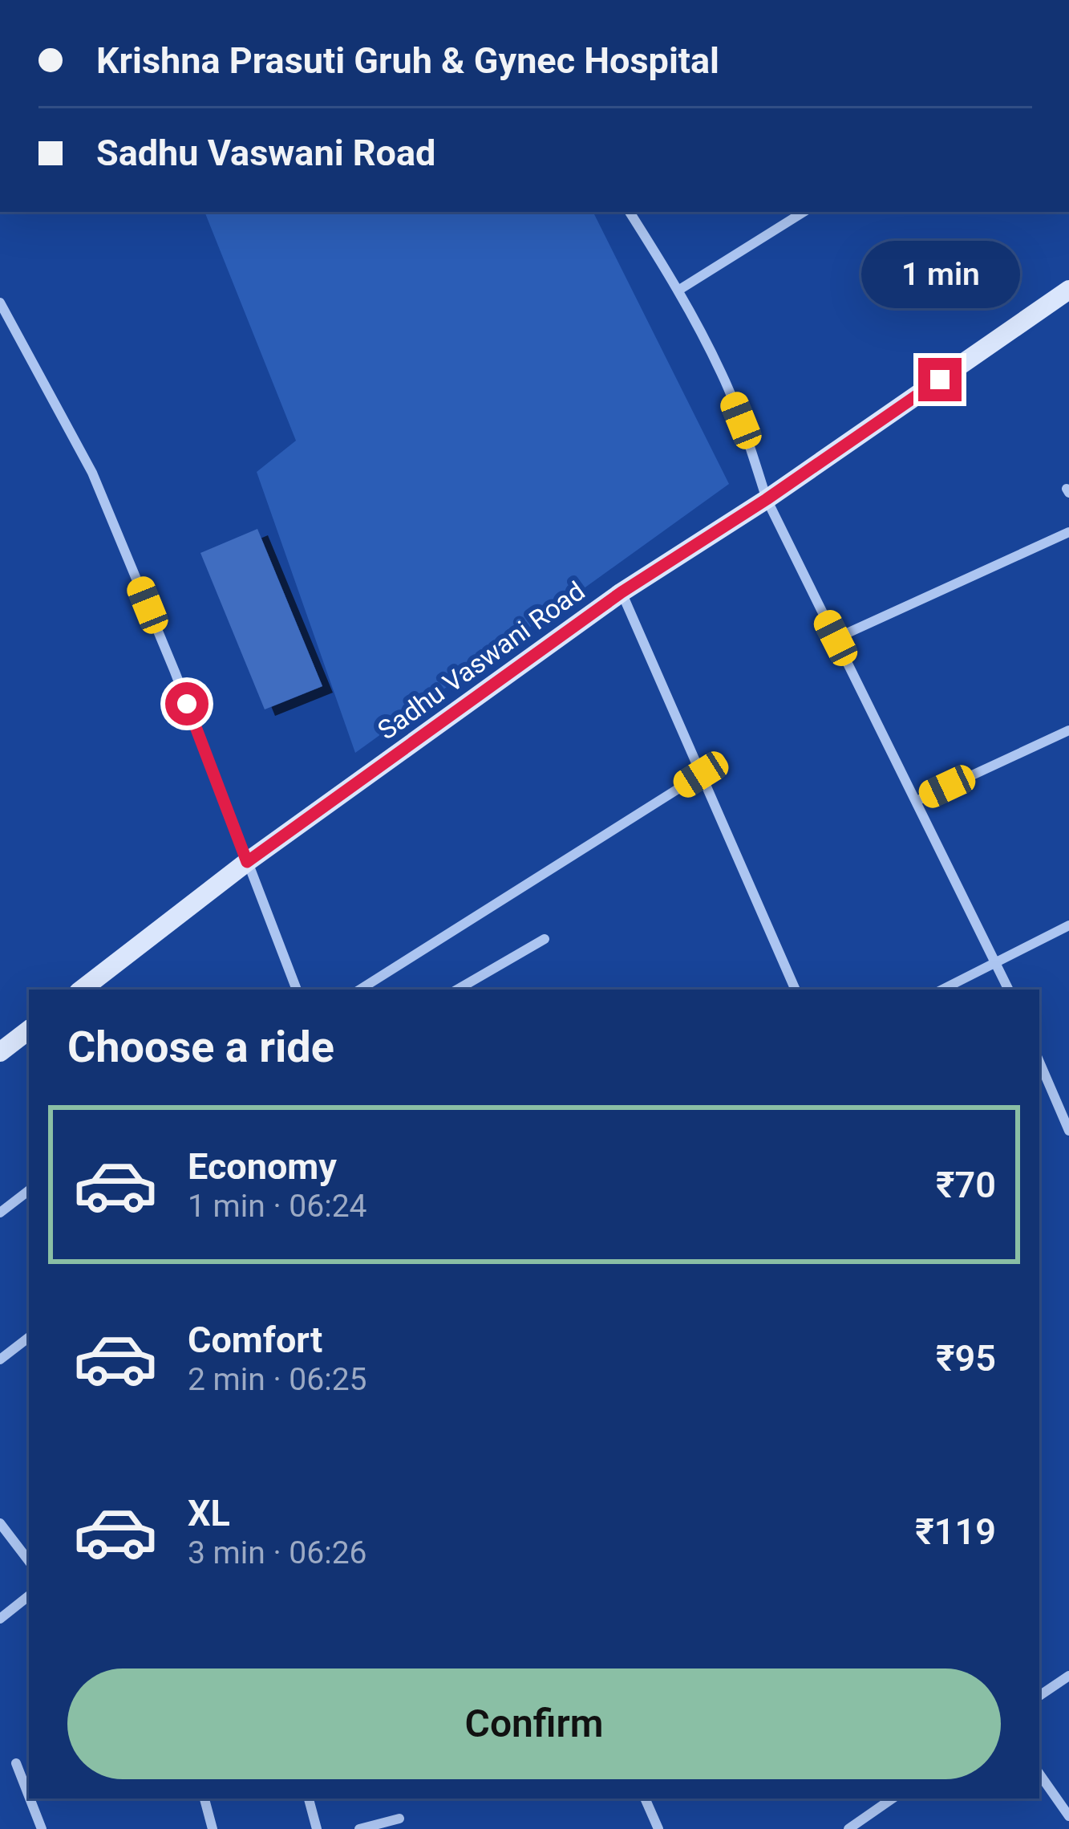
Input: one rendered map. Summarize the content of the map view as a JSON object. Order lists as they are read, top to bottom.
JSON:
{
  "streets": {
    "street": ["Sadhu Vaswani Road"]
  },
  "page": {
    "banner": ["Krishna Prasuti Gruh & Gynec Hospital", "Sadhu Vaswani Road"],
    "bubble": "1 min",
    "heading": "Choose a ride",
    "list": [
      {
        "name": "Economy",
        "note": "1 min · 06:24",
        "value": "₹70"
      },
      {
        "name": "Comfort",
        "note": "2 min · 06:25",
        "value": "₹95"
      },
      {
        "name": "XL",
        "note": "3 min · 06:26",
        "value": "₹119"
      }
    ],
    "buttons": "Confirm"
  }
}
